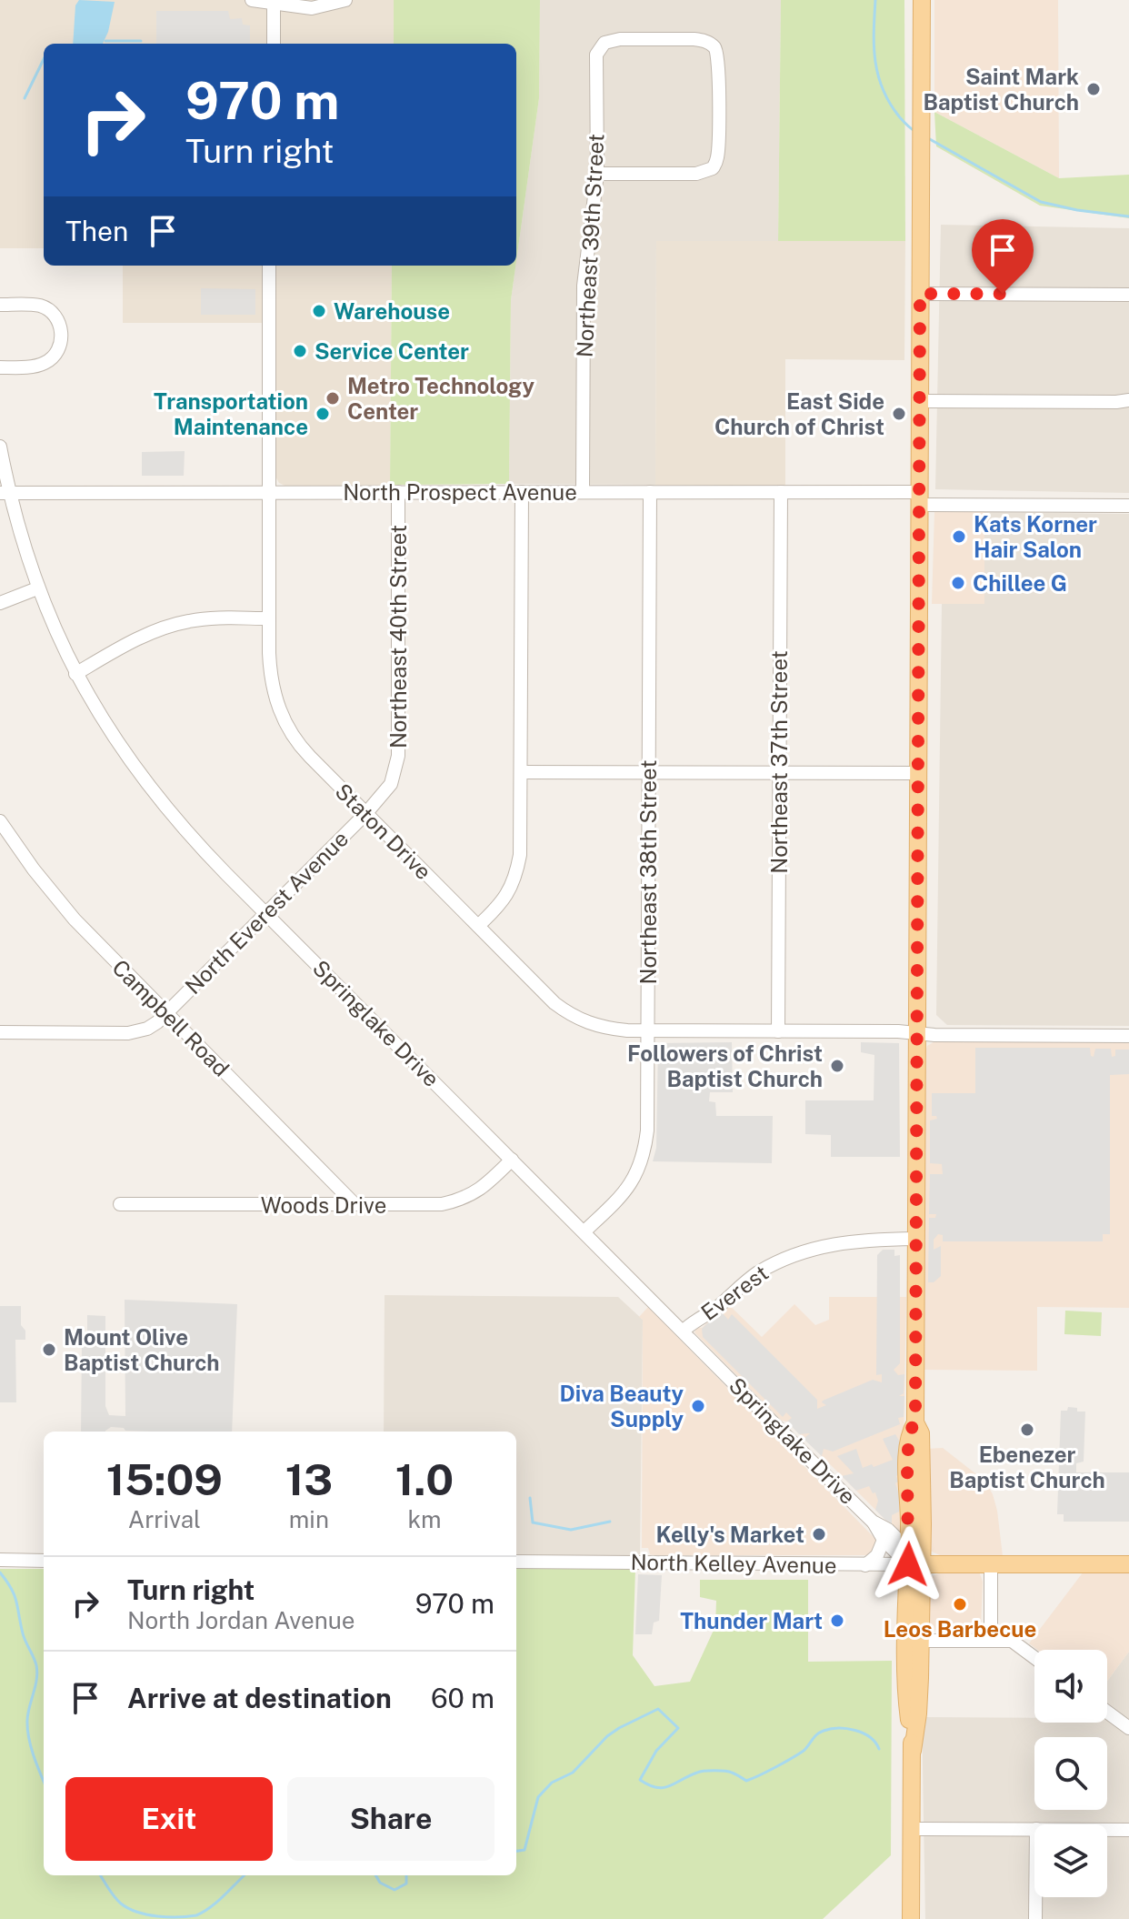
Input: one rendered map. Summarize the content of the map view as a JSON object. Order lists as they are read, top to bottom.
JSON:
{
  "streets": {
    "main road": ["North Kelley Avenue"],
    "street": [
      "Northeast 39th Street",
      "North Prospect Avenue",
      "Northeast 40th Street",
      "Northeast 37th Street",
      "Staton Drive",
      "Northeast 38th Street",
      "North Everest Avenue",
      "Campbell Road",
      "Springlake Drive",
      "Woods Drive",
      "Everest"
    ]
  },
  "crossings": [
    ["Northeast 39th Street", "North Prospect Avenue"],
    ["North Prospect Avenue", "Northeast 40th Street"],
    ["North Prospect Avenue", "Northeast 37th Street"],
    ["North Prospect Avenue", "Staton Drive"],
    ["North Prospect Avenue", "Northeast 38th Street"],
    ["North Prospect Avenue", "Springlake Drive"],
    ["Northeast 40th Street", "Staton Drive"],
    ["Northeast 40th Street", "North Everest Avenue"],
    ["Northeast 37th Street", "Staton Drive"],
    ["Staton Drive", "Northeast 38th Street"],
    ["Staton Drive", "North Everest Avenue"],
    ["Northeast 38th Street", "Springlake Drive"],
    ["North Everest Avenue", "Campbell Road"],
    ["North Everest Avenue", "Springlake Drive"],
    ["Campbell Road", "Woods Drive"],
    ["Springlake Drive", "Woods Drive"],
    ["Springlake Drive", "Everest"],
    ["Springlake Drive", "North Kelley Avenue"]
  ],
  "places": [
    "Saint Mark Baptist Church",
    "Warehouse",
    "Service Center",
    "Metro Technology Center",
    "Transportation Maintenance",
    "East Side Church of Christ",
    "Kats Korner Hair Salon",
    "Chillee G",
    "Followers of Christ Baptist Church",
    "Mount Olive Baptist Church",
    "Diva Beauty Supply",
    "Ebenezer Baptist Church",
    "Kelly's Market",
    "Leos Barbecue",
    "Thunder Mart"
  ],
  "page": {
    "turn": ["970 m", "Turn right"],
    "then": "Then",
    "eta": [
      "15:09",
      "Arrival",
      "13",
      "min",
      "1.0",
      "km"
    ],
    "list": [
      {
        "name": "Turn right",
        "note": "North Jordan Avenue",
        "value": "970 m"
      },
      {
        "name": "Arrive at destination",
        "value": "60 m"
      }
    ],
    "buttons": ["Exit", "Share"]
  }
}
